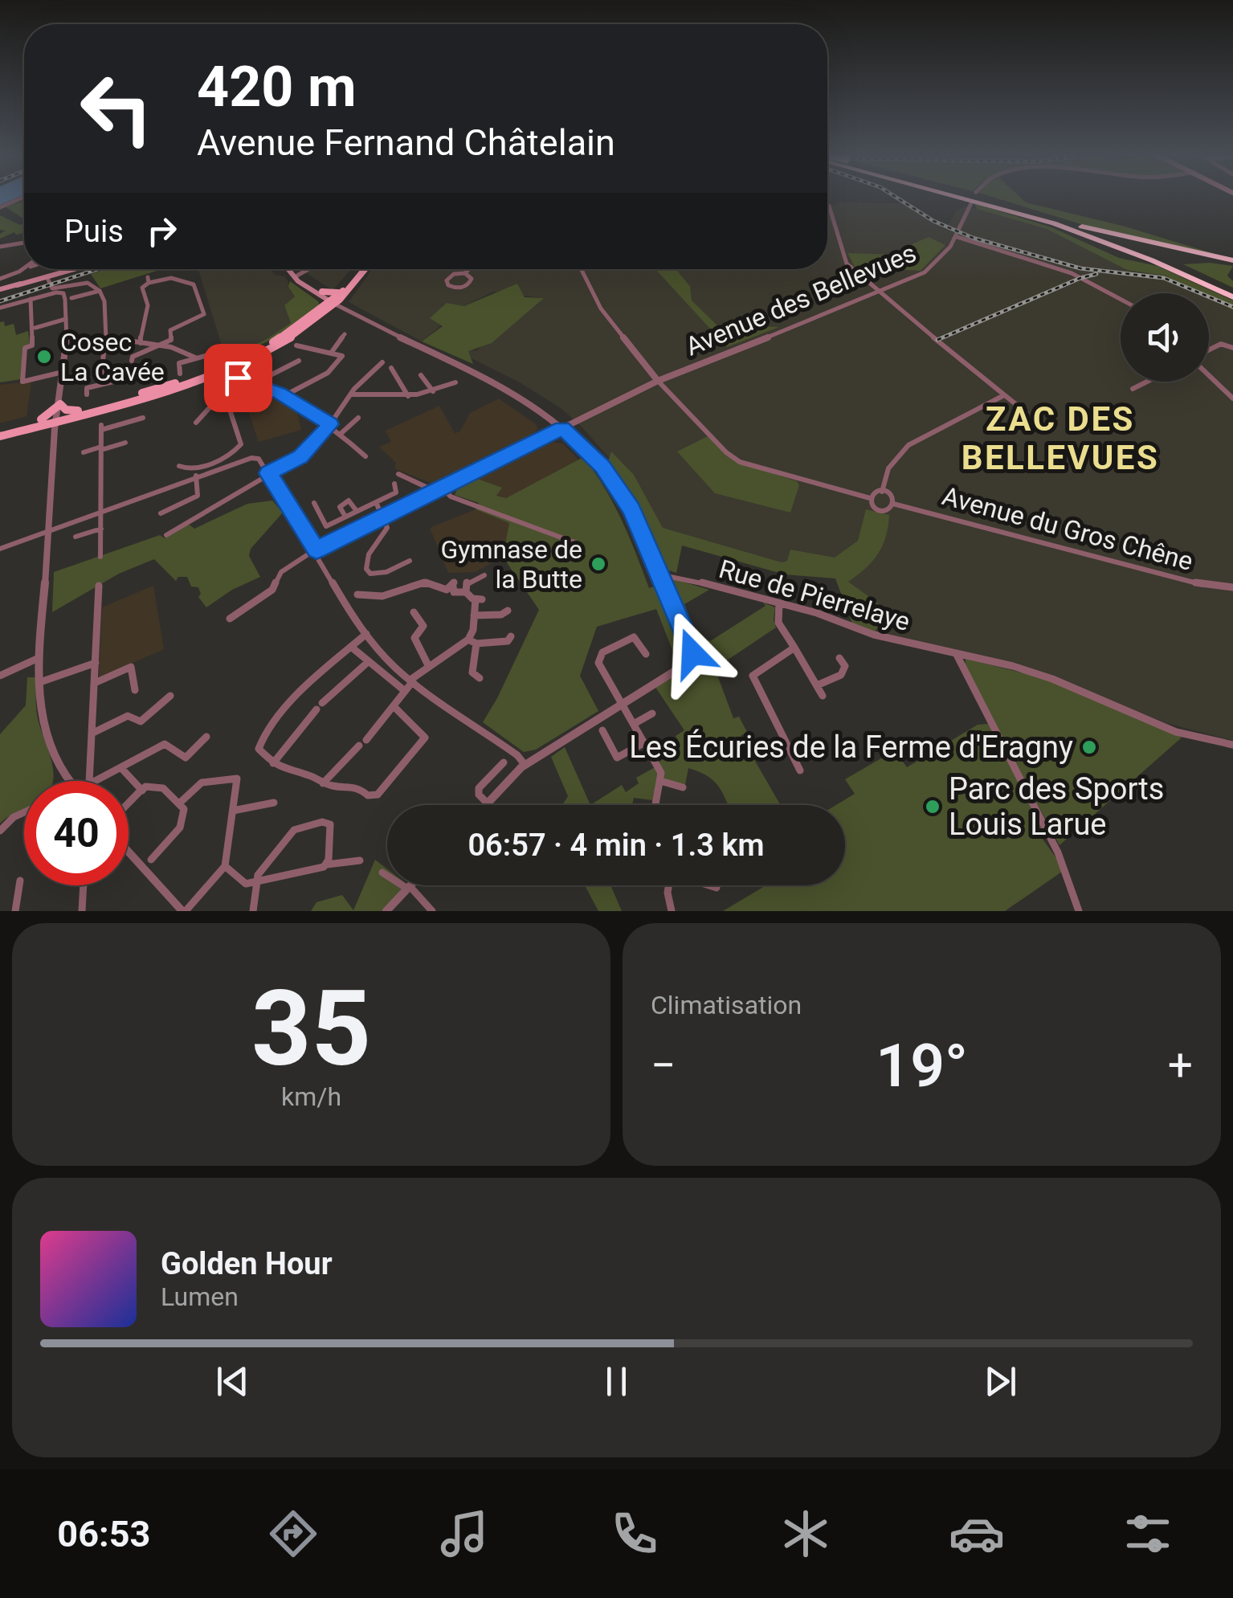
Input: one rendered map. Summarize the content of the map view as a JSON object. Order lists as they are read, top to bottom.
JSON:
{
  "streets": {
    "street": ["Avenue des Bellevues", "Avenue du Gros Chêne", "Rue de Pierrelaye"]
  },
  "districts": ["ZAC DES BELLEVUES"],
  "places": [
    "Cosec La Cavée",
    "Gymnase de la Butte",
    "Les Écuries de la Ferme d'Eragny",
    "Parc des Sports Louis Larue"
  ],
  "page": {
    "turn": ["420 m", "Avenue Fernand Châtelain"],
    "then": "Puis",
    "limit": "40",
    "trip": "06:57 · 4 min · 1.3 km",
    "tile": [
      ["35", "km/h"],
      "Climatisation"
    ],
    "heat": ["−", "19°", "+"],
    "song": ["Golden Hour", "Lumen"],
    "tabs": "06:53"
  }
}
